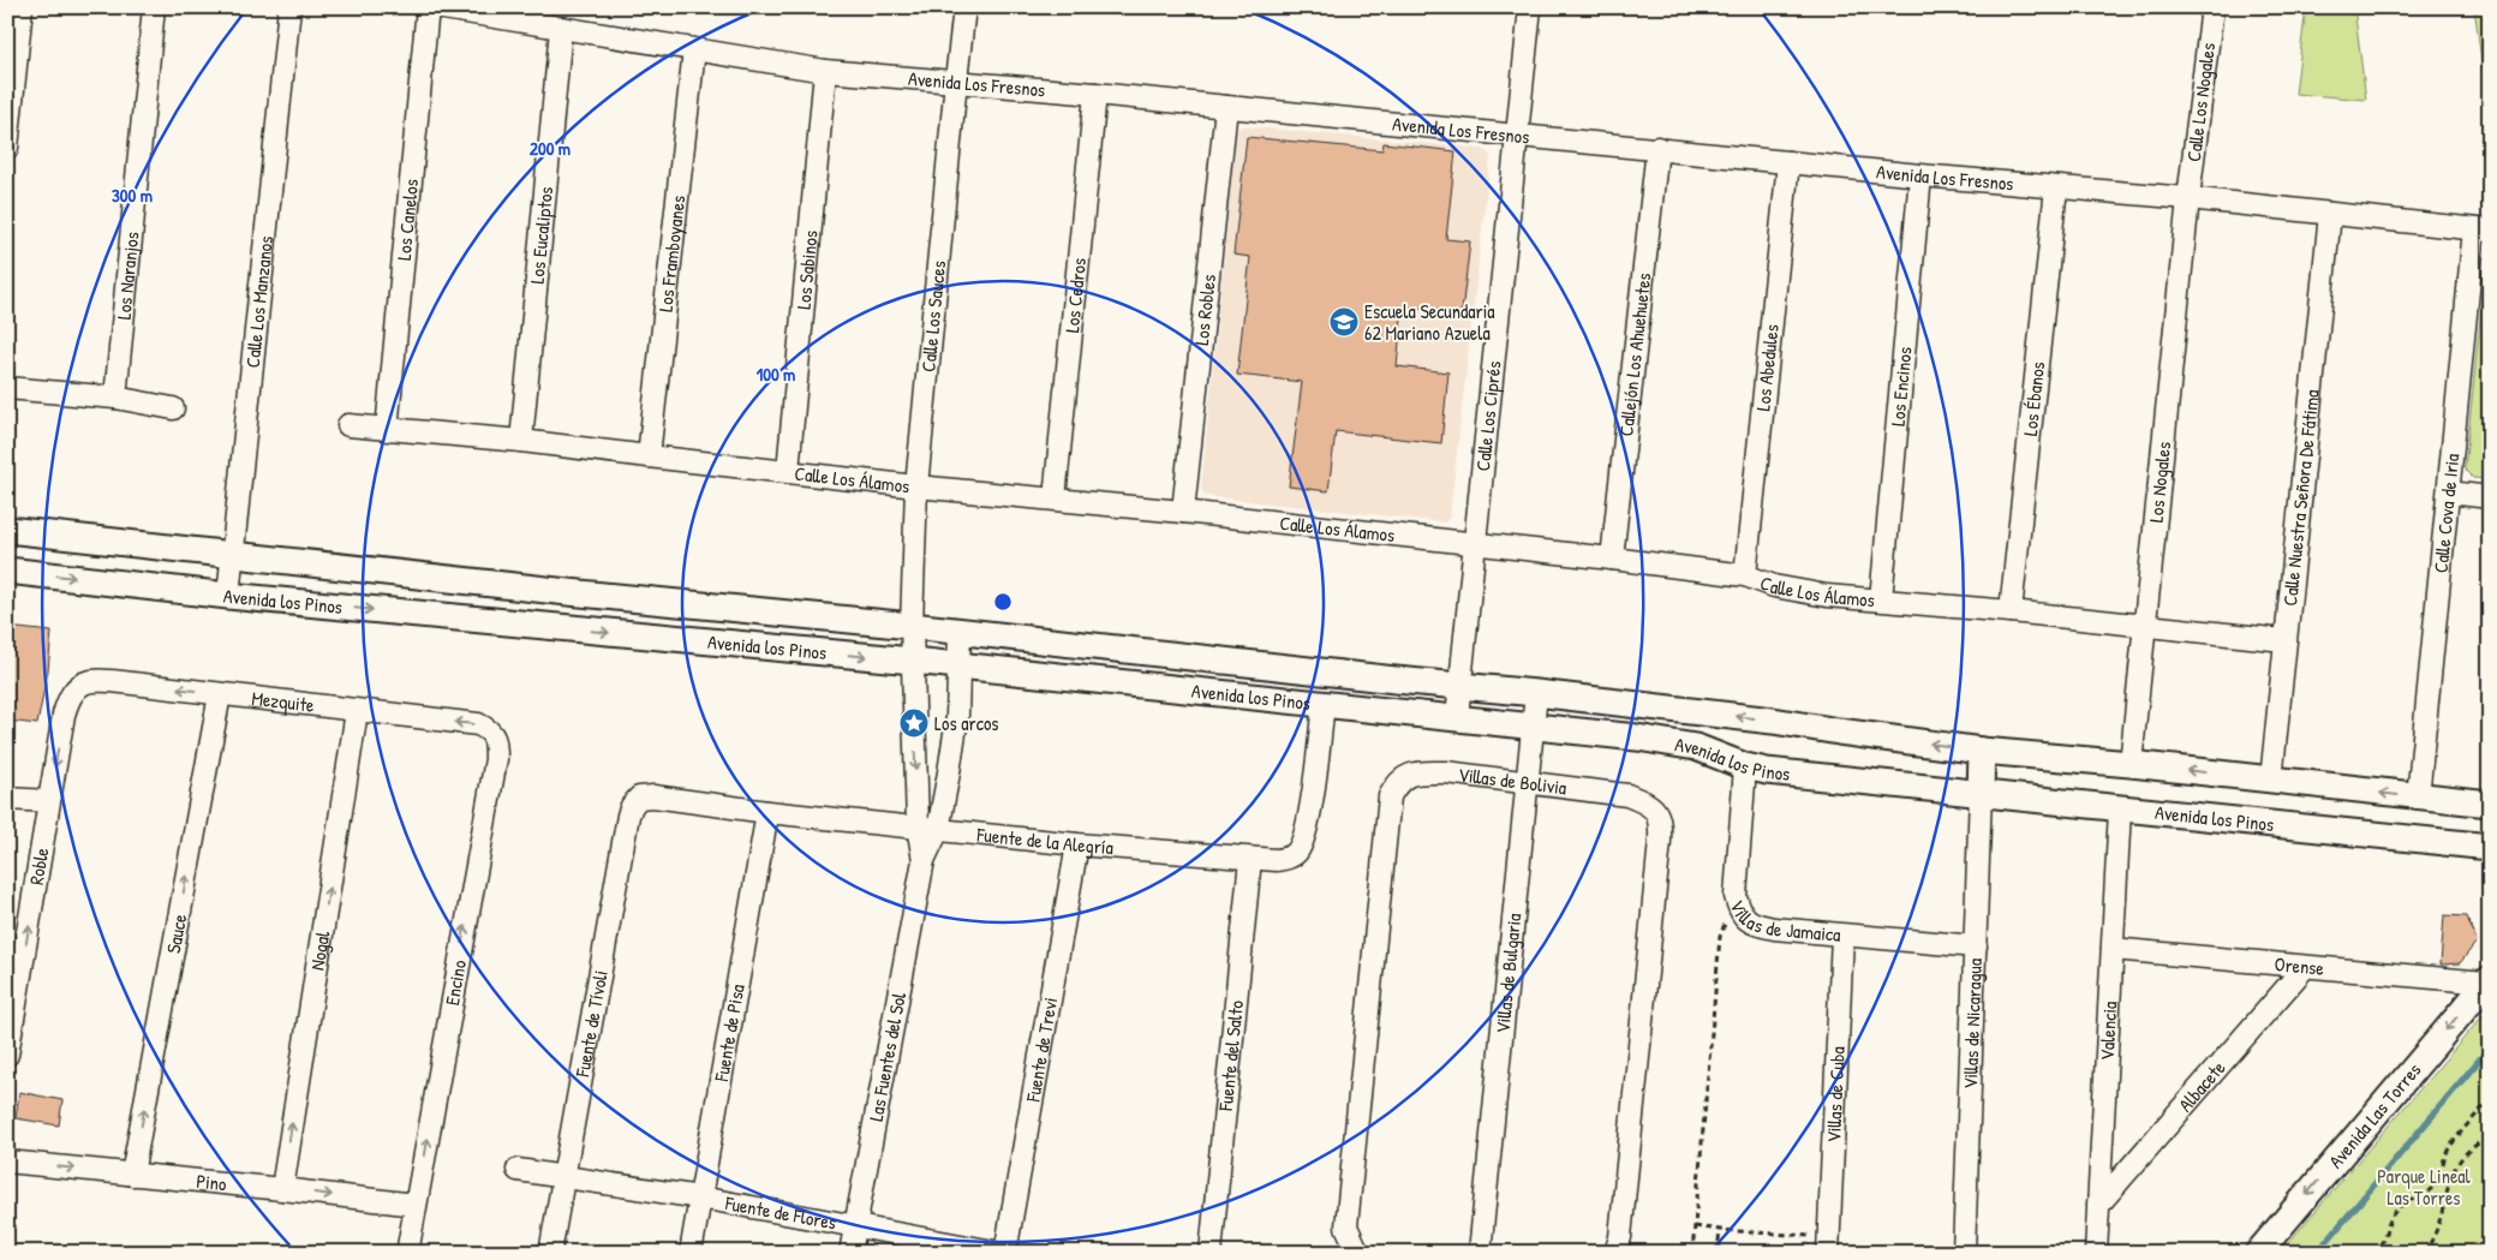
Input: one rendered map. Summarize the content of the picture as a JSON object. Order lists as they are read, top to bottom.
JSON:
{
  "streets": {
    "street": [
      "Avenida Los Fresnos",
      "Calle Los Nogales",
      "Los Canelos",
      "Los Eucaliptos",
      "Los Framboyanes",
      "Los Sabinos",
      "Los Naranjos",
      "Los Cedros",
      "Calle Los Manzanos",
      "Los Robles",
      "Calle Los Sauces",
      "Callejón Los Ahuehuetes",
      "Los Abedules",
      "Los Encinos",
      "Los Ébanos",
      "Calle Los Ciprés",
      "Calle Los Álamos",
      "Los Nogales",
      "Calle Nuestra Señora De Fátima",
      "Calle Cova de Iria",
      "Avenida los Pinos",
      "Mezquite",
      "Villas de Bolivia",
      "Fuente de la Alegría",
      "Roble",
      "Villas de Jamaica",
      "Sauce",
      "Nogal",
      "Orense",
      "Villas de Bulgaria",
      "Encino",
      "Fuente de Tívoli",
      "Villas de Nicaragua",
      "Fuente de Pisa",
      "Valencia",
      "Fuente de Trevi",
      "Las Fuentes del Sol",
      "Fuente del Salto",
      "Albacete",
      "Villas de Cuba",
      "Avenida Las Torres",
      "Pino",
      "Fuente de Flores"
    ]
  },
  "crossings": [
    ["Avenida Los Fresnos", "Calle Los Nogales"],
    ["Avenida Los Fresnos", "Los Eucaliptos"],
    ["Avenida Los Fresnos", "Los Framboyanes"],
    ["Avenida Los Fresnos", "Los Sabinos"],
    ["Avenida Los Fresnos", "Los Cedros"],
    ["Avenida Los Fresnos", "Los Robles"],
    ["Avenida Los Fresnos", "Calle Los Sauces"],
    ["Avenida Los Fresnos", "Callejón Los Ahuehuetes"],
    ["Avenida Los Fresnos", "Los Abedules"],
    ["Avenida Los Fresnos", "Los Encinos"],
    ["Avenida Los Fresnos", "Los Ébanos"],
    ["Avenida Los Fresnos", "Calle Los Ciprés"],
    ["Avenida Los Fresnos", "Los Nogales"],
    ["Avenida Los Fresnos", "Calle Nuestra Señora De Fátima"],
    ["Avenida Los Fresnos", "Calle Cova de Iria"],
    ["Calle Los Nogales", "Los Nogales"],
    ["Los Canelos", "Calle Los Álamos"],
    ["Los Eucaliptos", "Calle Los Álamos"],
    ["Los Framboyanes", "Calle Los Álamos"],
    ["Los Sabinos", "Calle Los Álamos"],
    ["Los Cedros", "Calle Los Álamos"],
    ["Calle Los Manzanos", "Avenida los Pinos"],
    ["Los Robles", "Calle Los Álamos"],
    ["Calle Los Sauces", "Calle Los Álamos"],
    ["Calle Los Sauces", "Avenida los Pinos"],
    ["Calle Los Sauces", "Las Fuentes del Sol"],
    ["Callejón Los Ahuehuetes", "Calle Los Álamos"],
    ["Los Abedules", "Calle Los Álamos"],
    ["Los Encinos", "Calle Los Álamos"],
    ["Los Ébanos", "Calle Los Álamos"],
    ["Calle Los Ciprés", "Calle Los Álamos"],
    ["Calle Los Ciprés", "Avenida los Pinos"],
    ["Calle Los Álamos", "Los Nogales"],
    ["Calle Los Álamos", "Calle Nuestra Señora De Fátima"],
    ["Los Nogales", "Avenida los Pinos"],
    ["Calle Nuestra Señora De Fátima", "Avenida los Pinos"],
    ["Calle Cova de Iria", "Avenida los Pinos"],
    ["Avenida los Pinos", "Fuente de la Alegría"],
    ["Avenida los Pinos", "Villas de Jamaica"],
    ["Avenida los Pinos", "Villas de Bulgaria"],
    ["Avenida los Pinos", "Villas de Nicaragua"],
    ["Avenida los Pinos", "Valencia"],
    ["Avenida los Pinos", "Las Fuentes del Sol"],
    ["Mezquite", "Roble"],
    ["Mezquite", "Sauce"],
    ["Mezquite", "Nogal"],
    ["Mezquite", "Encino"],
    ["Villas de Bolivia", "Villas de Bulgaria"],
    ["Fuente de la Alegría", "Fuente de Tívoli"],
    ["Fuente de la Alegría", "Fuente de Pisa"],
    ["Fuente de la Alegría", "Fuente de Trevi"],
    ["Fuente de la Alegría", "Las Fuentes del Sol"],
    ["Fuente de la Alegría", "Fuente del Salto"],
    ["Villas de Jamaica", "Villas de Nicaragua"],
    ["Villas de Jamaica", "Villas de Cuba"],
    ["Sauce", "Pino"],
    ["Nogal", "Pino"],
    ["Orense", "Valencia"],
    ["Orense", "Albacete"],
    ["Orense", "Avenida Las Torres"],
    ["Encino", "Pino"],
    ["Fuente de Tívoli", "Fuente de Flores"],
    ["Fuente de Pisa", "Fuente de Flores"],
    ["Valencia", "Albacete"],
    ["Las Fuentes del Sol", "Fuente de Flores"]
  ],
  "one_way": [
    "Mezquite",
    "Sauce",
    "Nogal",
    "Encino",
    "Avenida Las Torres",
    "Pino"
  ],
  "parks": ["Parque Lineal Las Torres"],
  "places": {
    "school or university": ["Escuela Secundaria 62 Mariano Azuela"],
    "place": ["Los arcos"]
  },
  "rings": ["200 m", "300 m", "100 m"]
}
